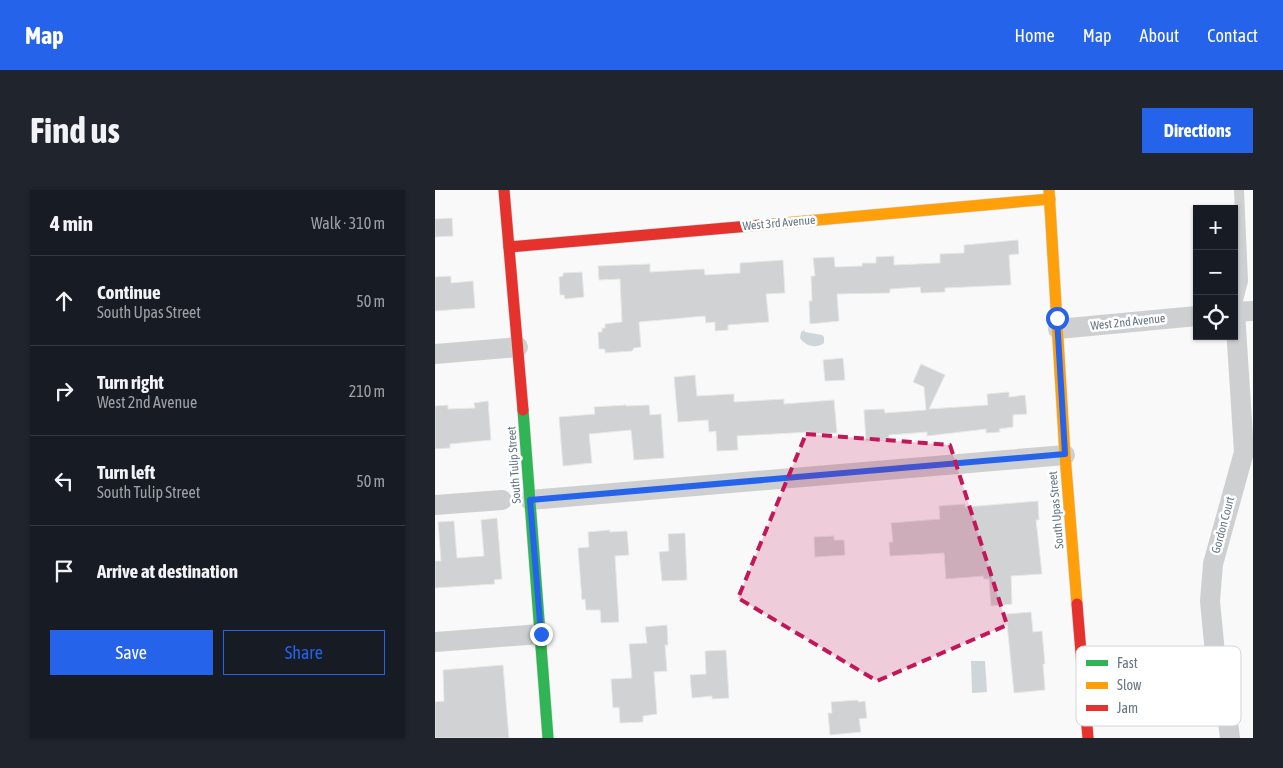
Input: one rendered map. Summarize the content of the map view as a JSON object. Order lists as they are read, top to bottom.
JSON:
{
  "streets": {
    "street": [
      "West 3rd Avenue",
      "West 2nd Avenue",
      "South Tulip Street",
      "South Upas Street",
      "Gordon Court"
    ]
  },
  "crossings": [
    ["West 3rd Avenue", "South Tulip Street"],
    ["West 3rd Avenue", "South Upas Street"],
    ["West 2nd Avenue", "South Upas Street"]
  ],
  "legend": ["Fast", "Slow", "Jam"],
  "page": {
    "header": "Map",
    "nav": [
      "Home",
      "Map",
      "About",
      "Contact"
    ],
    "buttons": [
      "Directions",
      ["Save", "Share"]
    ],
    "title": "Find us",
    "heading": ["4 min", "Walk · 310 m"],
    "map_buttons": ["+", "−"],
    "list": [
      ["Continue", "South Upas Street", "50 m"],
      ["Turn right", "West 2nd Avenue", "210 m"],
      ["Turn left", "South Tulip Street", "50 m"],
      "Arrive at destination"
    ]
  }
}
